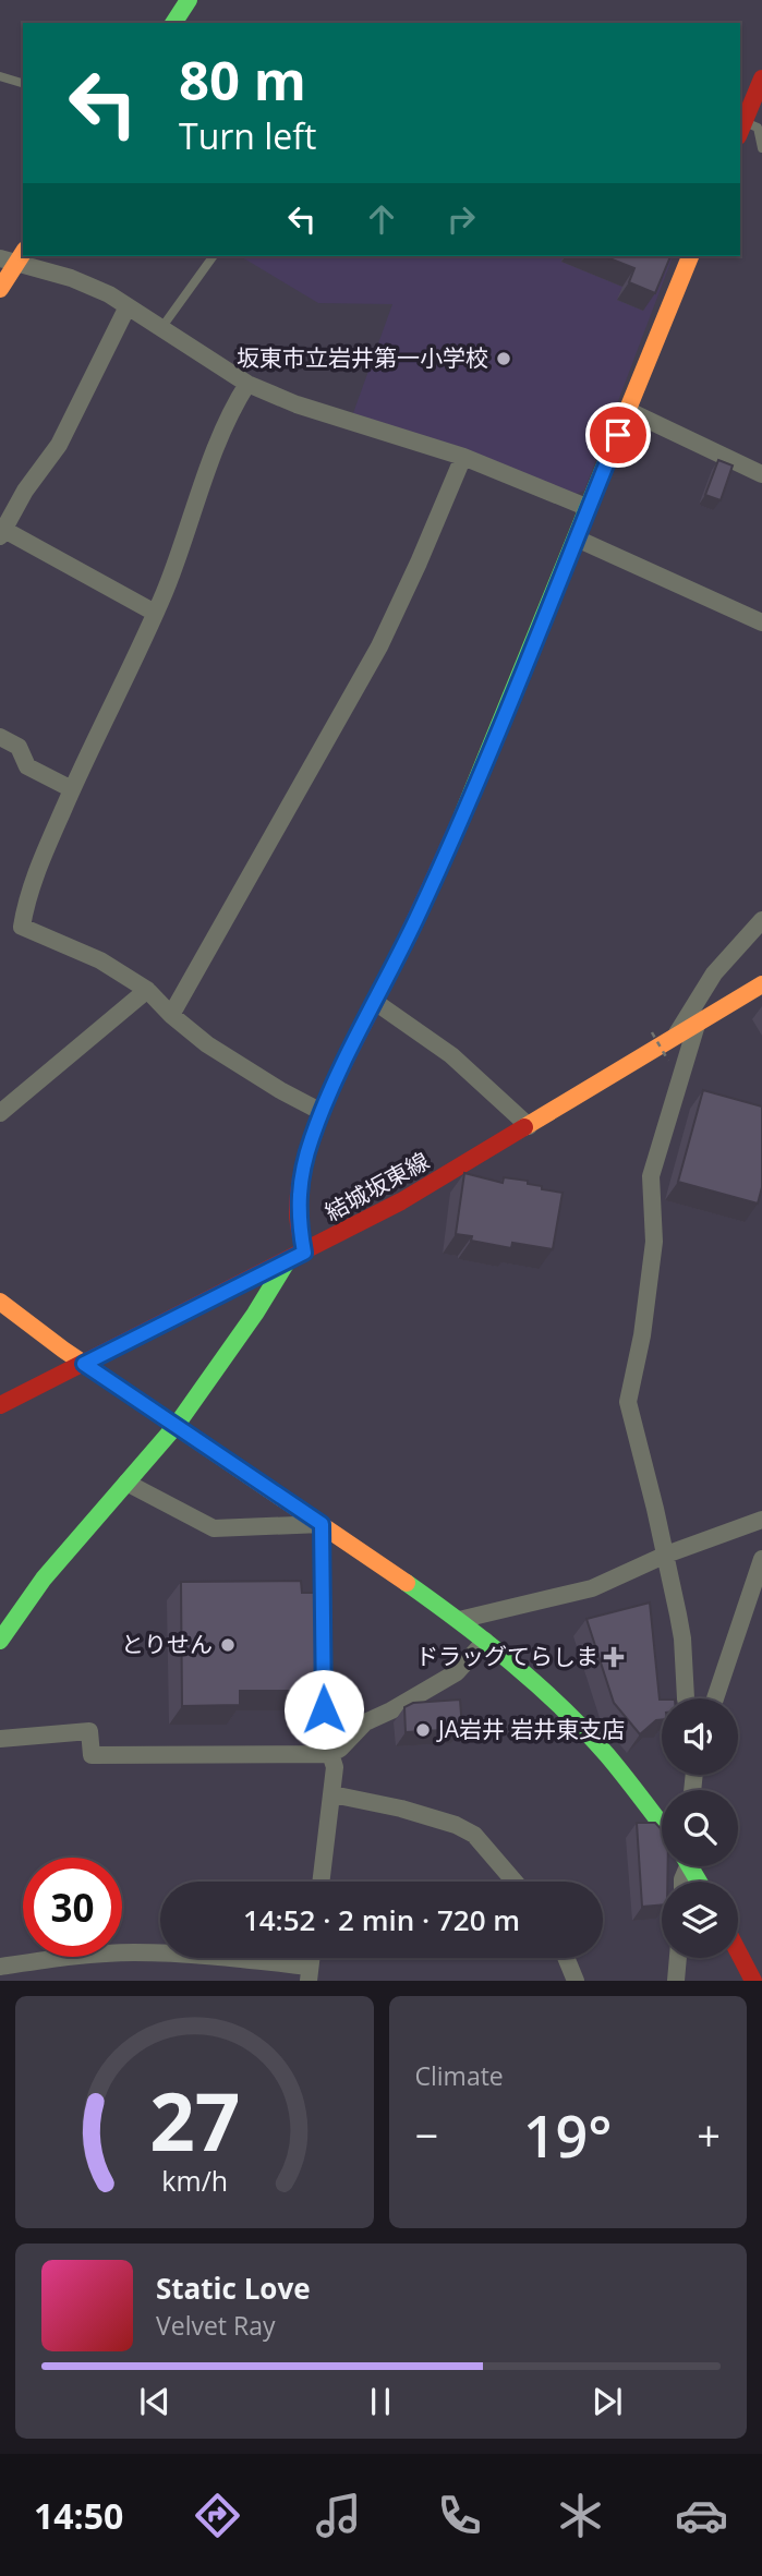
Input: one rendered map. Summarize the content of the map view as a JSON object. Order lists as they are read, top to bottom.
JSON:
{
  "streets": {
    "main road": ["結城坂東線"]
  },
  "places": {
    "other": ["坂東市立岩井第一小学校", "とりせん", "JA岩井 岩井東支店"],
    "health": ["ドラッグてらしま"]
  },
  "page": {
    "turn": ["80 m", "Turn left"],
    "limit": "30",
    "trip": "14:52 · 2 min · 720 m",
    "tile": "Climate",
    "heat": ["−", "19°", "+"],
    "song": ["Static Love", "Velvet Ray"],
    "tabs": "14:50",
    "gauge": ["27", "km/h"]
  }
}
